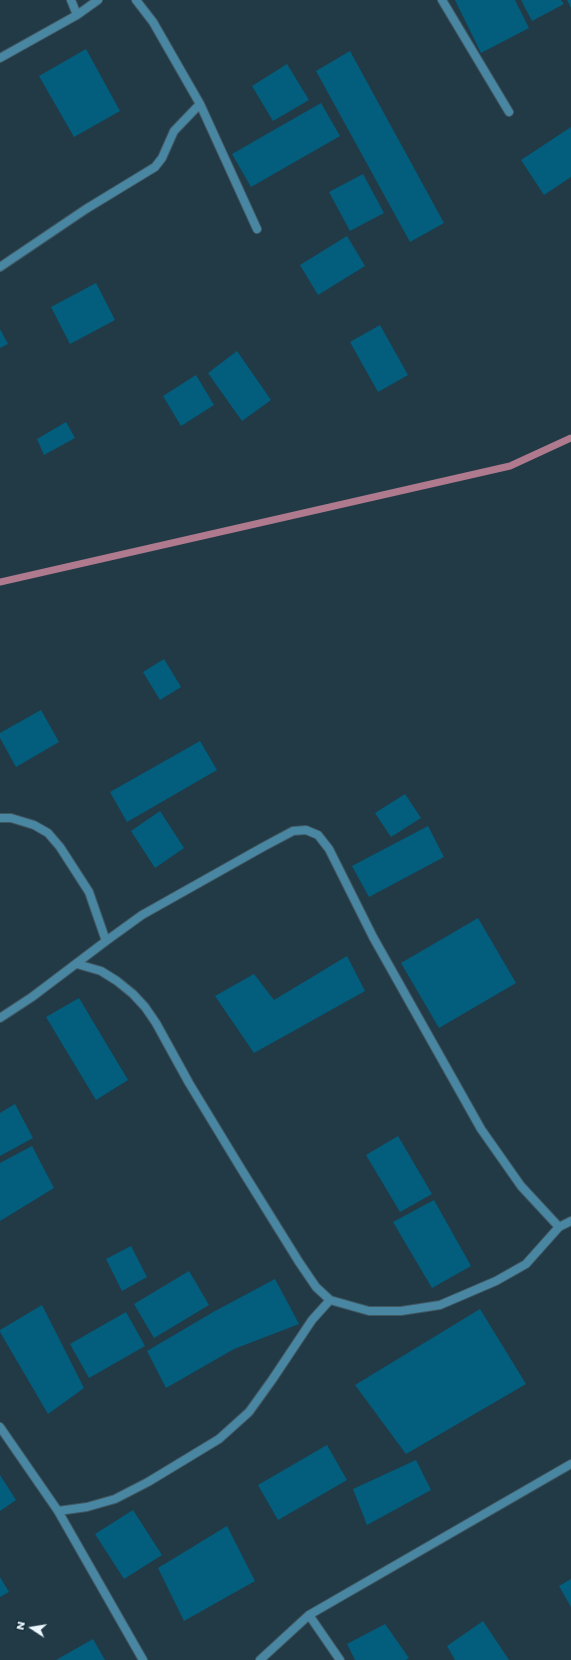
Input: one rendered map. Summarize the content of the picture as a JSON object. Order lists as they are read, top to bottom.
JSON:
{
  "north": "left"
}
